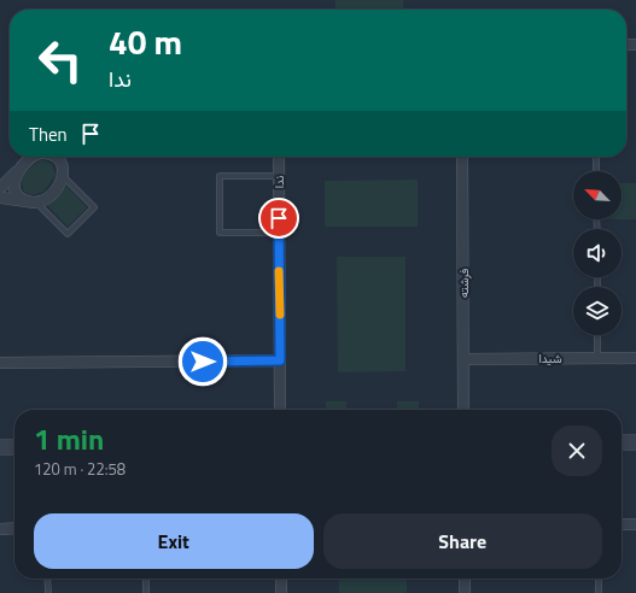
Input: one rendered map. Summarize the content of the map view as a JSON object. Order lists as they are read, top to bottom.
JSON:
{
  "streets": {
    "street": ["ندا", "فرشته", "شیدا"]
  },
  "crossings": [
    ["فرشته", "شیدا"]
  ],
  "north": "top left",
  "page": {
    "turn": ["40 m", "ندا"],
    "then": "Then",
    "heading": ["1 min", "120 m · 22:58"],
    "buttons": ["Exit", "Share"]
  }
}
